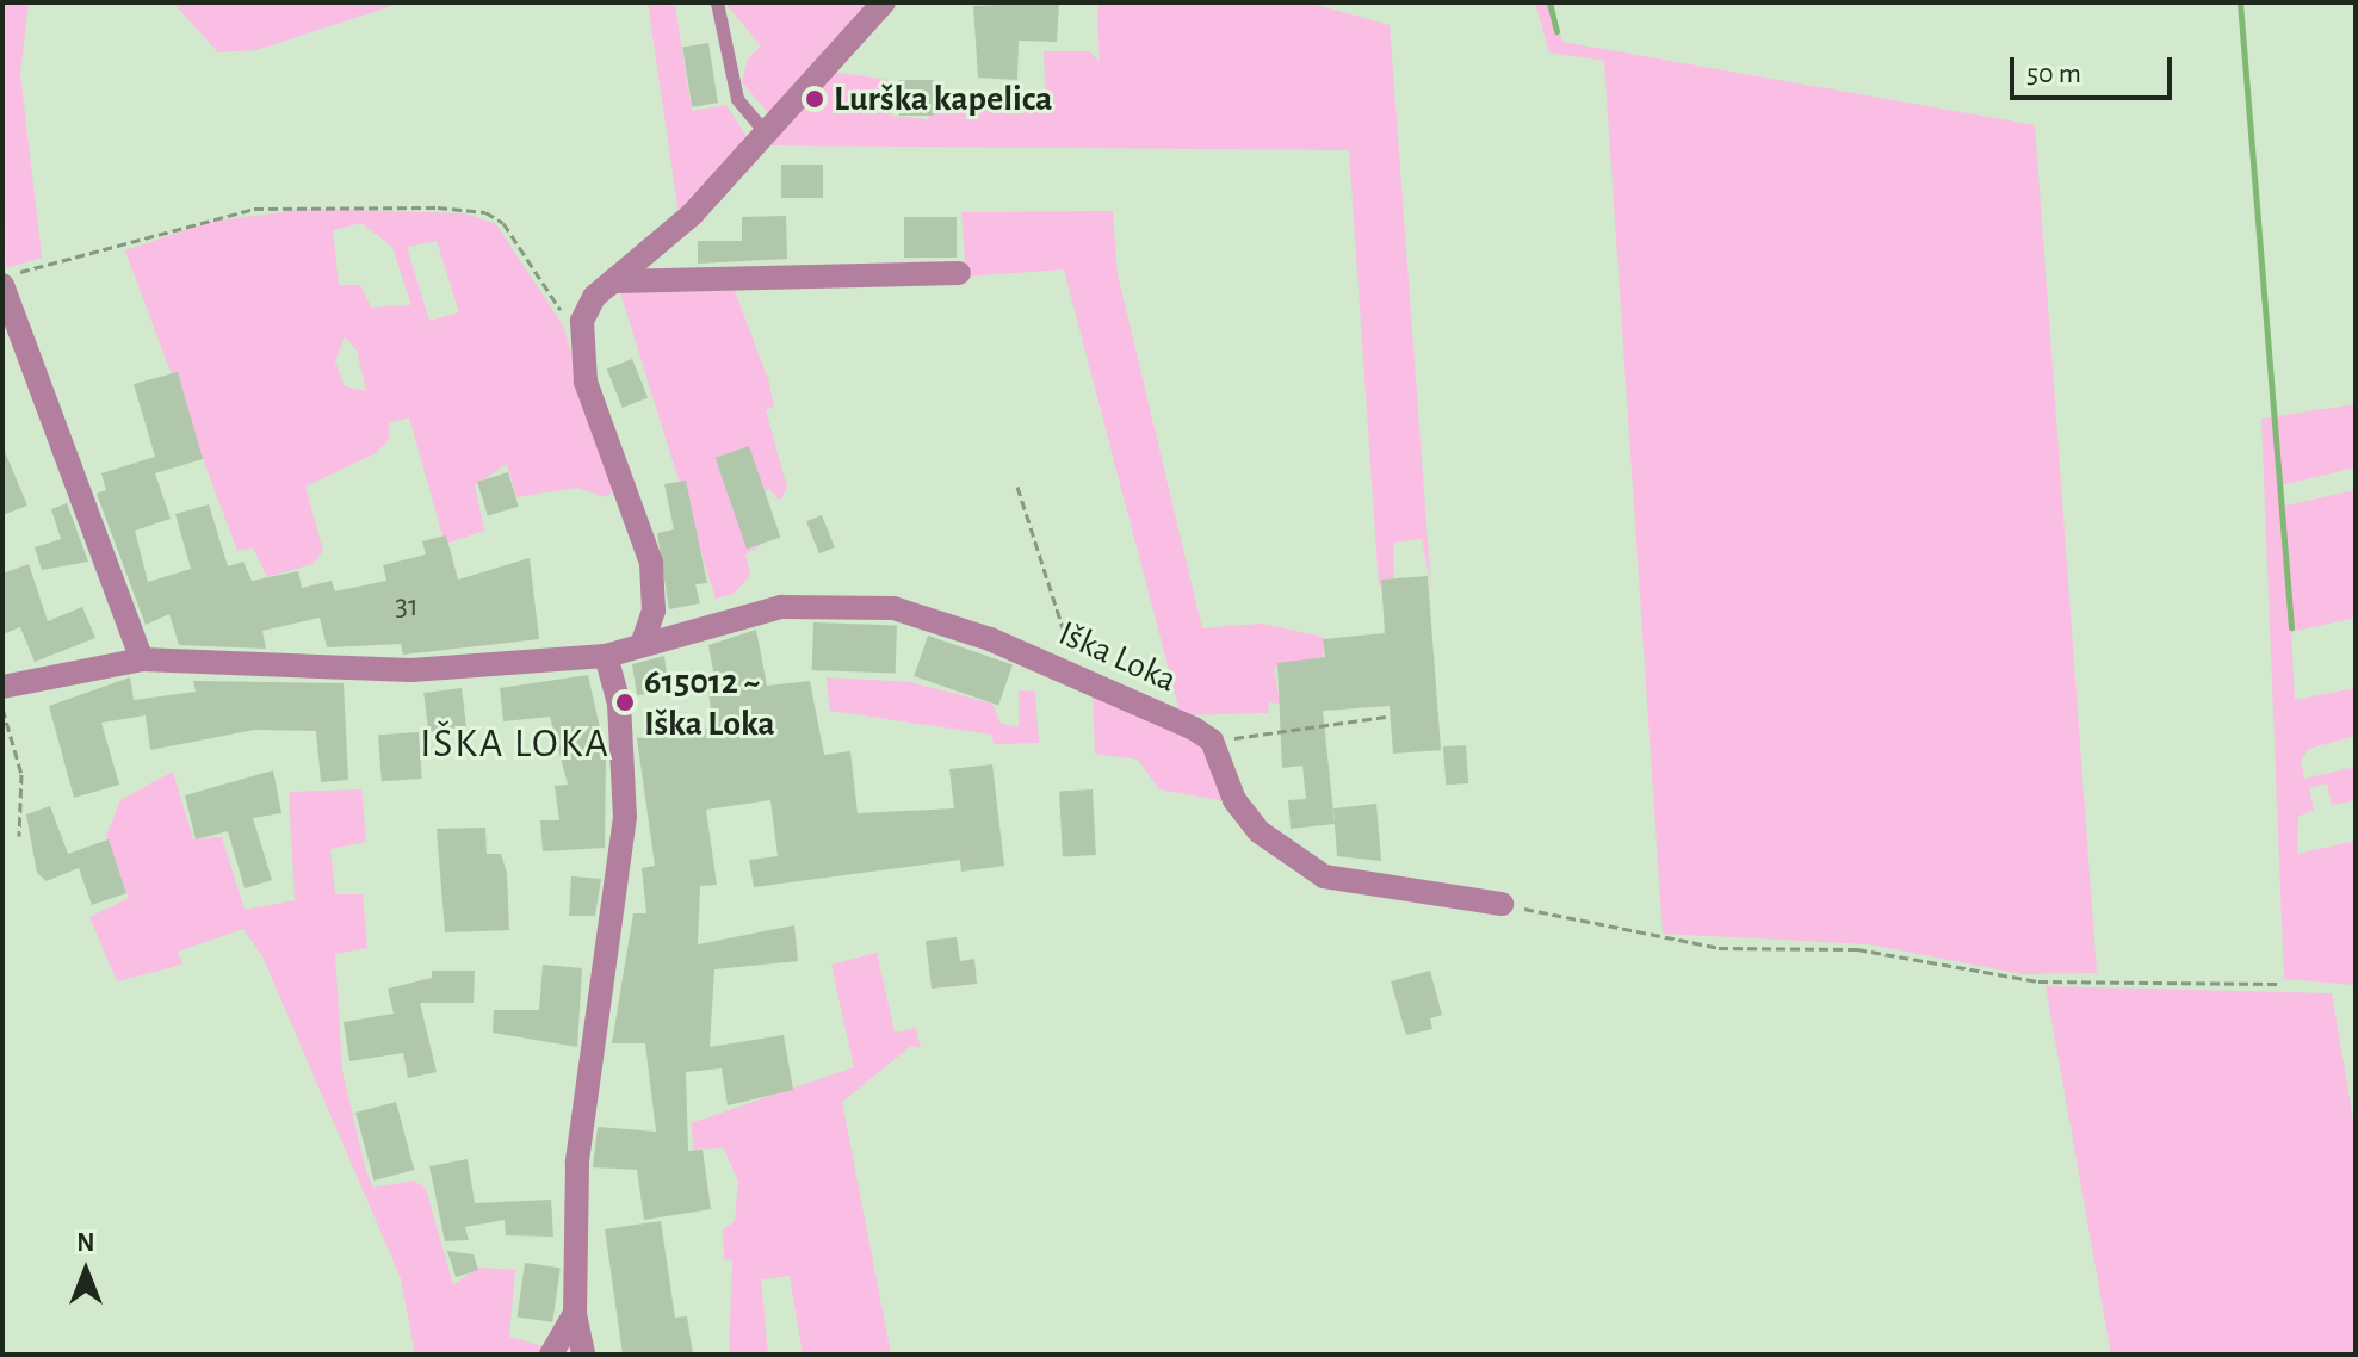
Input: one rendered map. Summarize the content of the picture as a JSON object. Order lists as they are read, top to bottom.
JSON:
{
  "streets": {
    "street": ["Iška Loka"]
  },
  "districts": ["IŠKA LOKA"],
  "places": ["Lurška kapelica", "615012 ~ Iška Loka"],
  "house_numbers": ["31"],
  "scale_bar": "50 m",
  "north": "top"
}
